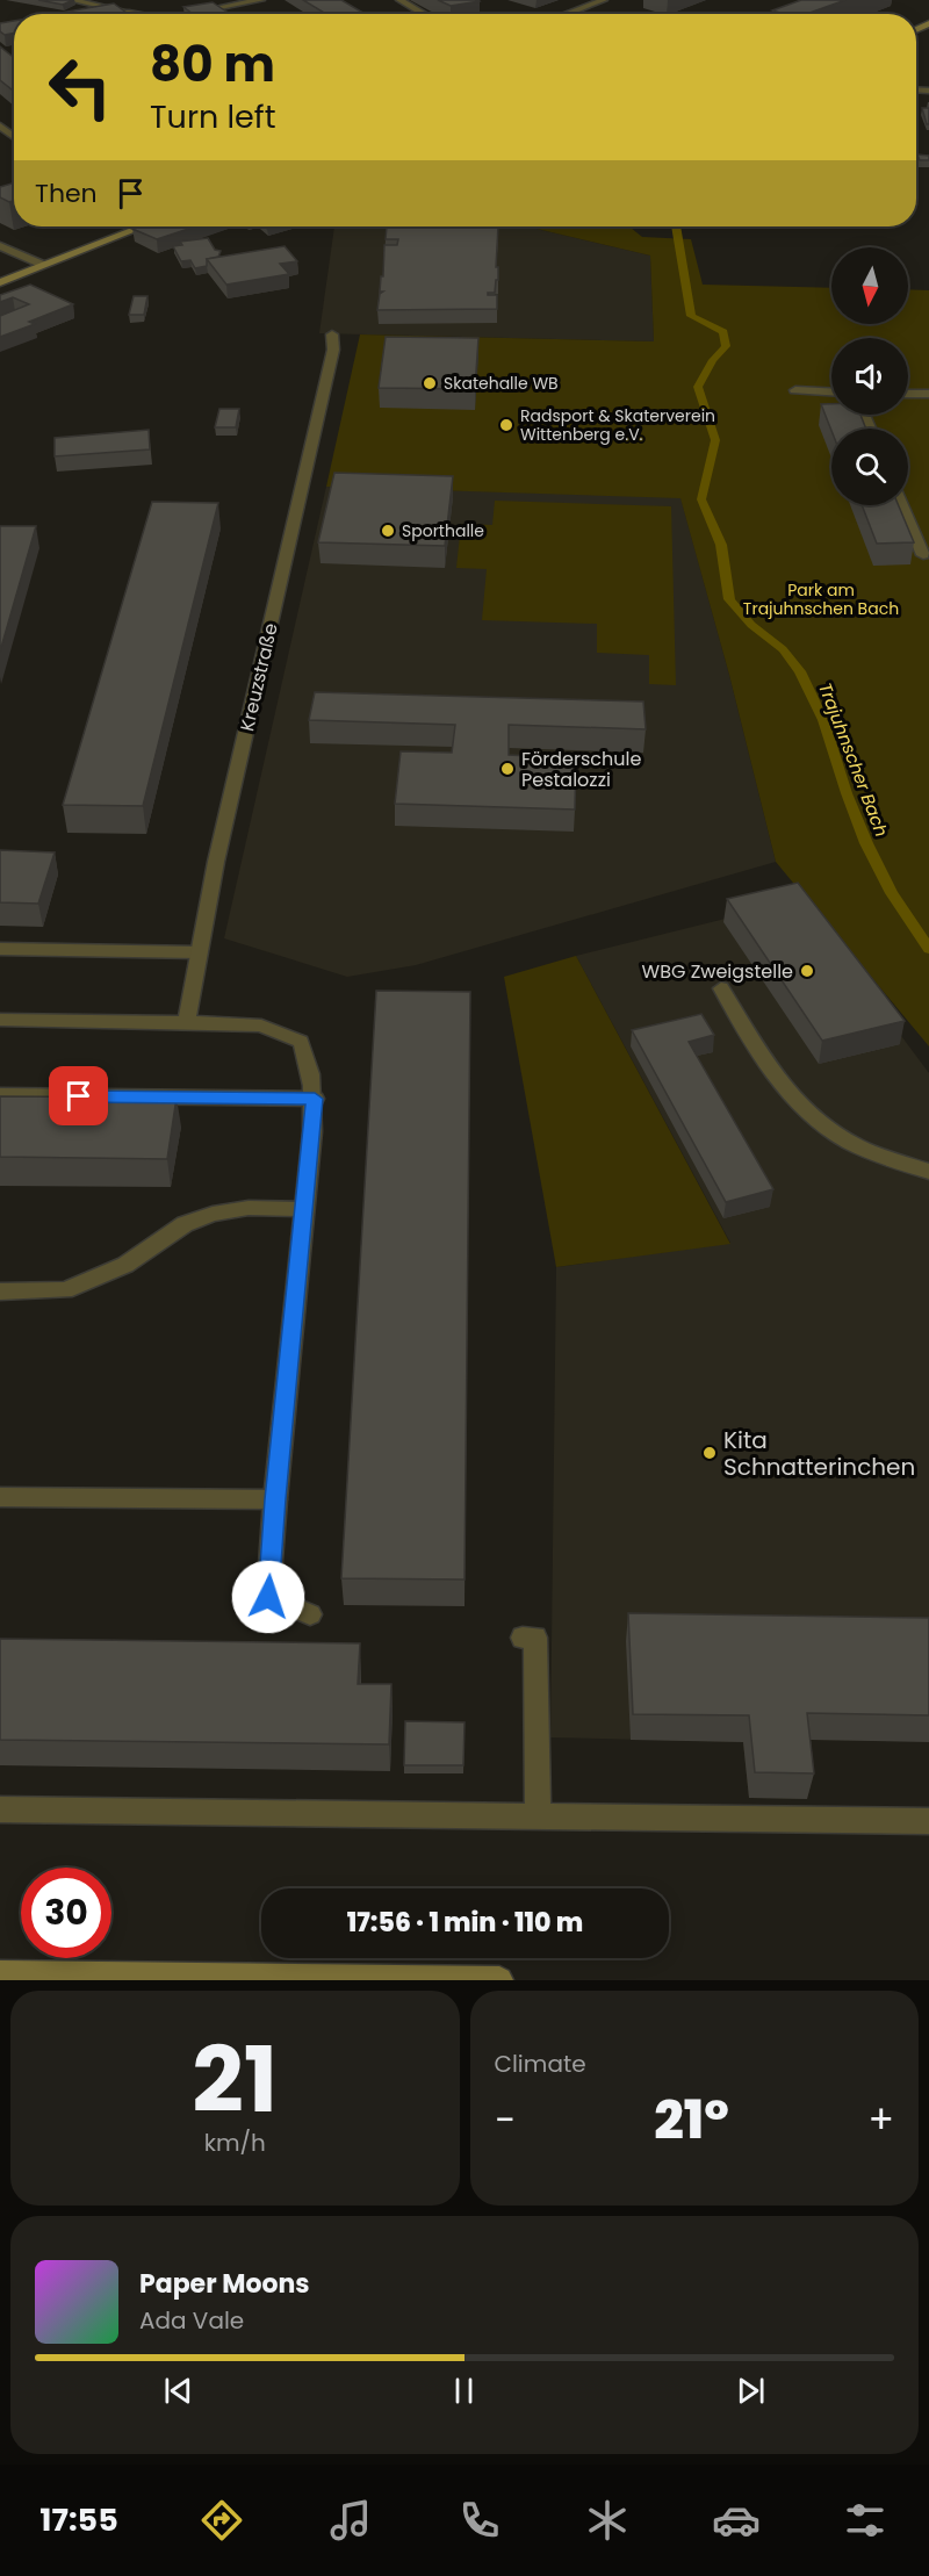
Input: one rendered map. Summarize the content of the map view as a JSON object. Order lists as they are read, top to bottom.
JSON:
{
  "streets": {
    "street": ["Kreuzstraße"]
  },
  "water": ["Trajuhnscher Bach"],
  "parks": ["Park am Trajuhnschen Bach"],
  "places": [
    "Skatehalle WB",
    "Radsport & Skaterverein Wittenberg e.V.",
    "Sporthalle",
    "Förderschule Pestalozzi",
    "WBG Zweigstelle",
    "Kita Schnatterinchen"
  ],
  "north": "bottom",
  "page": {
    "turn": ["80 m", "Turn left"],
    "then": "Then",
    "limit": "30",
    "trip": "17:56 · 1 min · 110 m",
    "tile": [
      ["21", "km/h"],
      "Climate"
    ],
    "heat": ["−", "21°", "+"],
    "song": ["Paper Moons", "Ada Vale"],
    "tabs": "17:55"
  }
}
